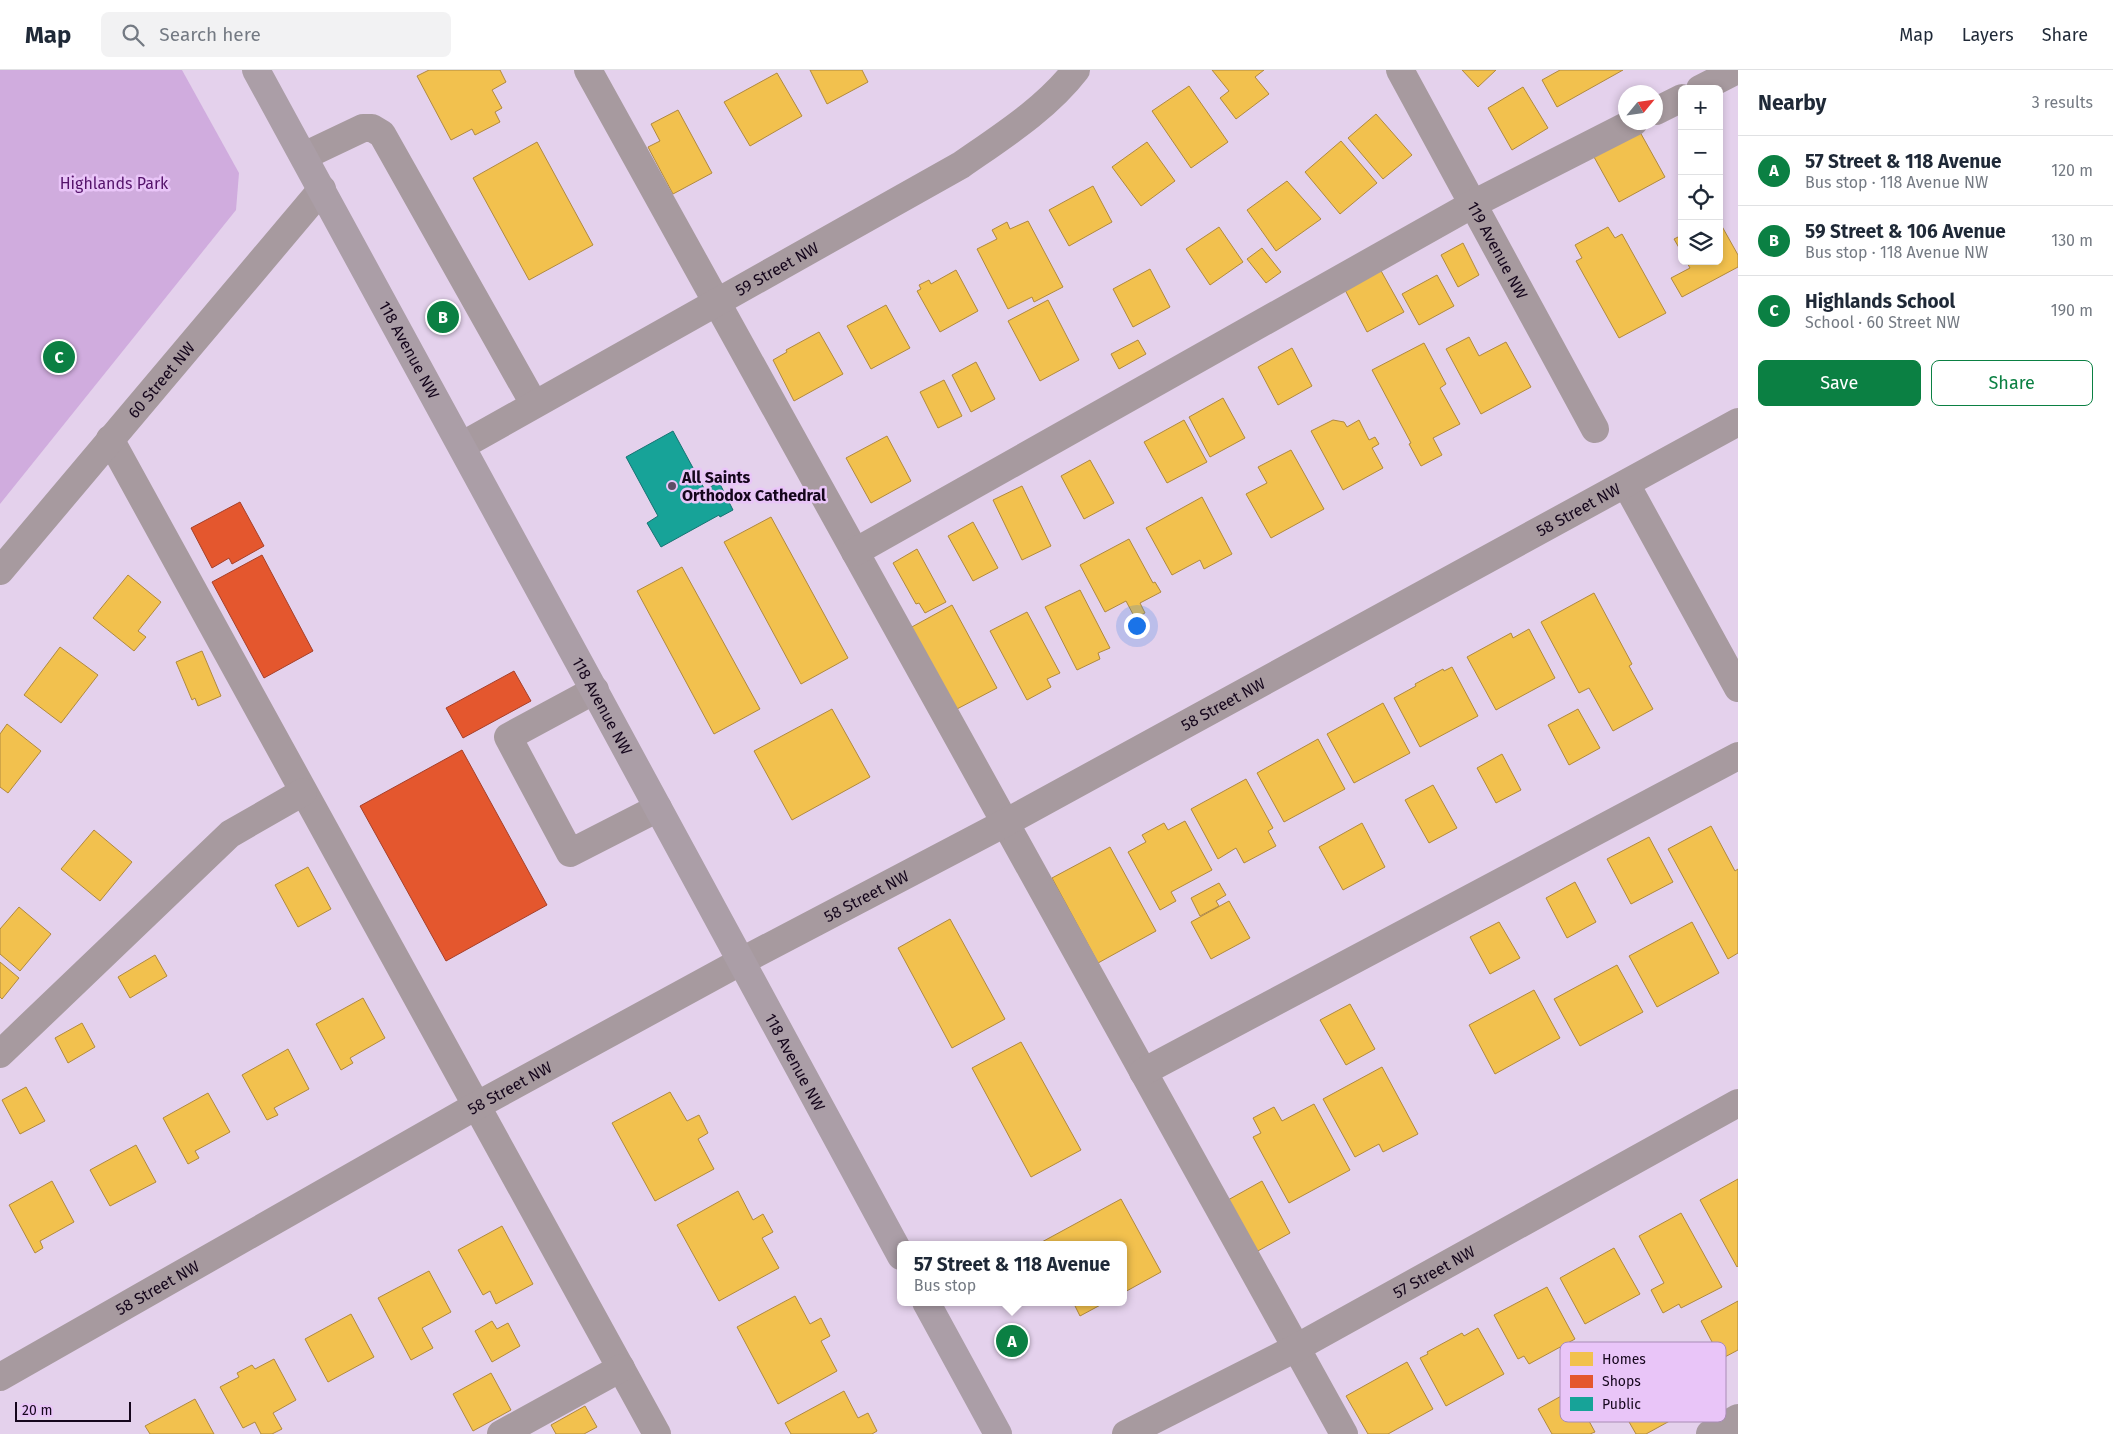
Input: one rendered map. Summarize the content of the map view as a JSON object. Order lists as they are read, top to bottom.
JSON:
{
  "streets": {
    "main road": ["118 Avenue NW"],
    "street": [
      "119 Avenue NW",
      "59 Street NW",
      "60 Street NW",
      "58 Street NW",
      "57 Street NW"
    ]
  },
  "crossings": [
    ["59 Street NW", "118 Avenue NW"],
    ["118 Avenue NW", "60 Street NW"],
    ["118 Avenue NW", "58 Street NW"]
  ],
  "parks": ["Highlands Park"],
  "places": ["All Saints Orthodox Cathedral"],
  "legend": ["Homes", "Shops", "Public"],
  "scale_bar": "20 m",
  "north": "top right",
  "page": {
    "header": "Map",
    "search": "Search here",
    "nav": ["Map", "Layers", "Share"],
    "heading": ["Nearby", "3 results"],
    "map_buttons": ["+", "−"],
    "list": [
      {
        "mark": "A",
        "name": "57 Street & 118 Avenue",
        "note": "Bus stop · 118 Avenue NW",
        "value": "120 m"
      },
      {
        "mark": "B",
        "name": "59 Street & 106 Avenue",
        "note": "Bus stop · 118 Avenue NW",
        "value": "130 m"
      },
      {
        "mark": "C",
        "name": "Highlands School",
        "note": "School · 60 Street NW",
        "value": "190 m"
      }
    ],
    "pins": ["B", "C", "A"],
    "buttons": ["Save", "Share"],
    "popup": ["57 Street & 118 Avenue", "Bus stop"],
    "scale": "20 m"
  }
}
